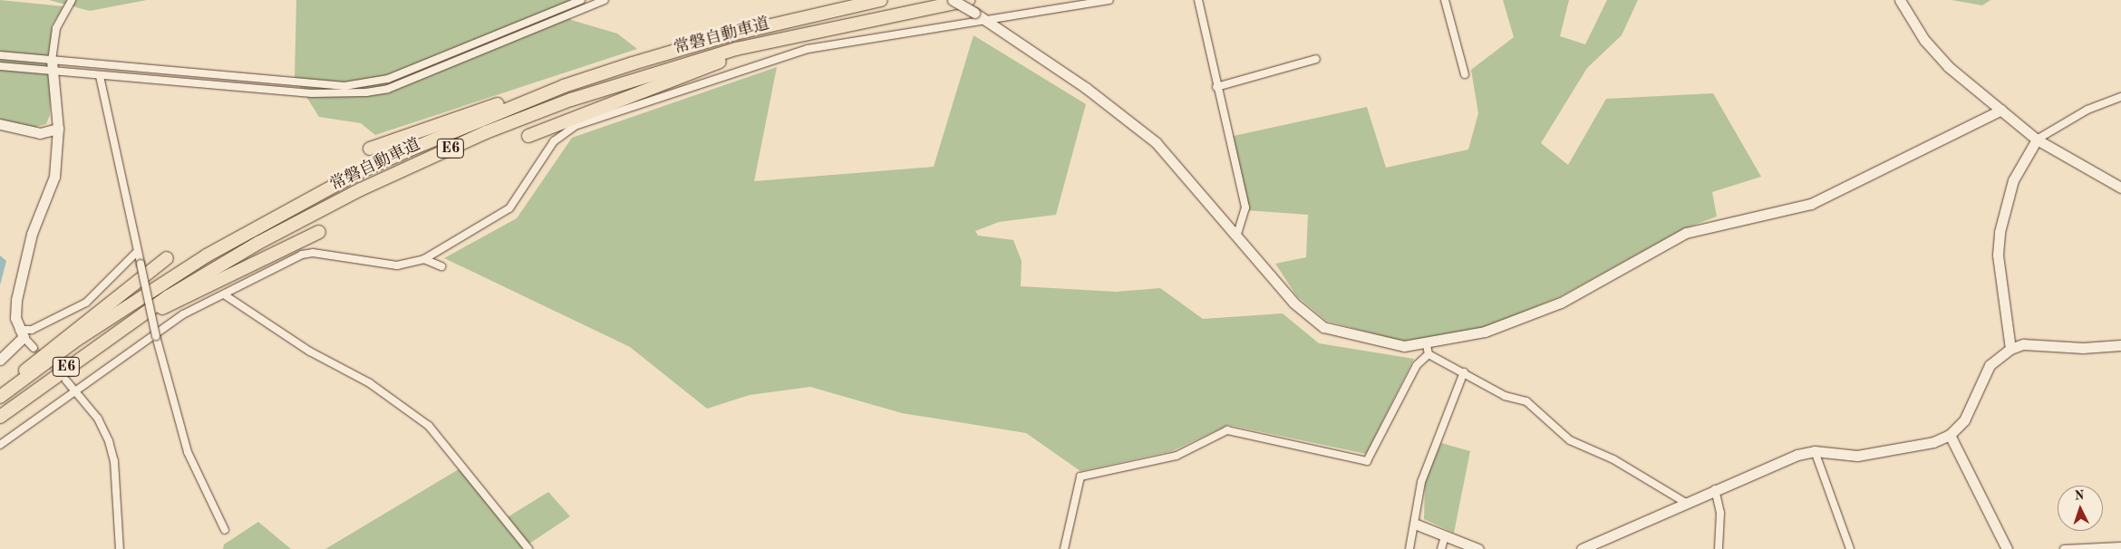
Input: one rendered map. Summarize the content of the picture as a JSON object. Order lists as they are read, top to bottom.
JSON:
{
  "streets": {
    "highway": ["常磐自動車道", "E6"]
  },
  "north": "top"
}
